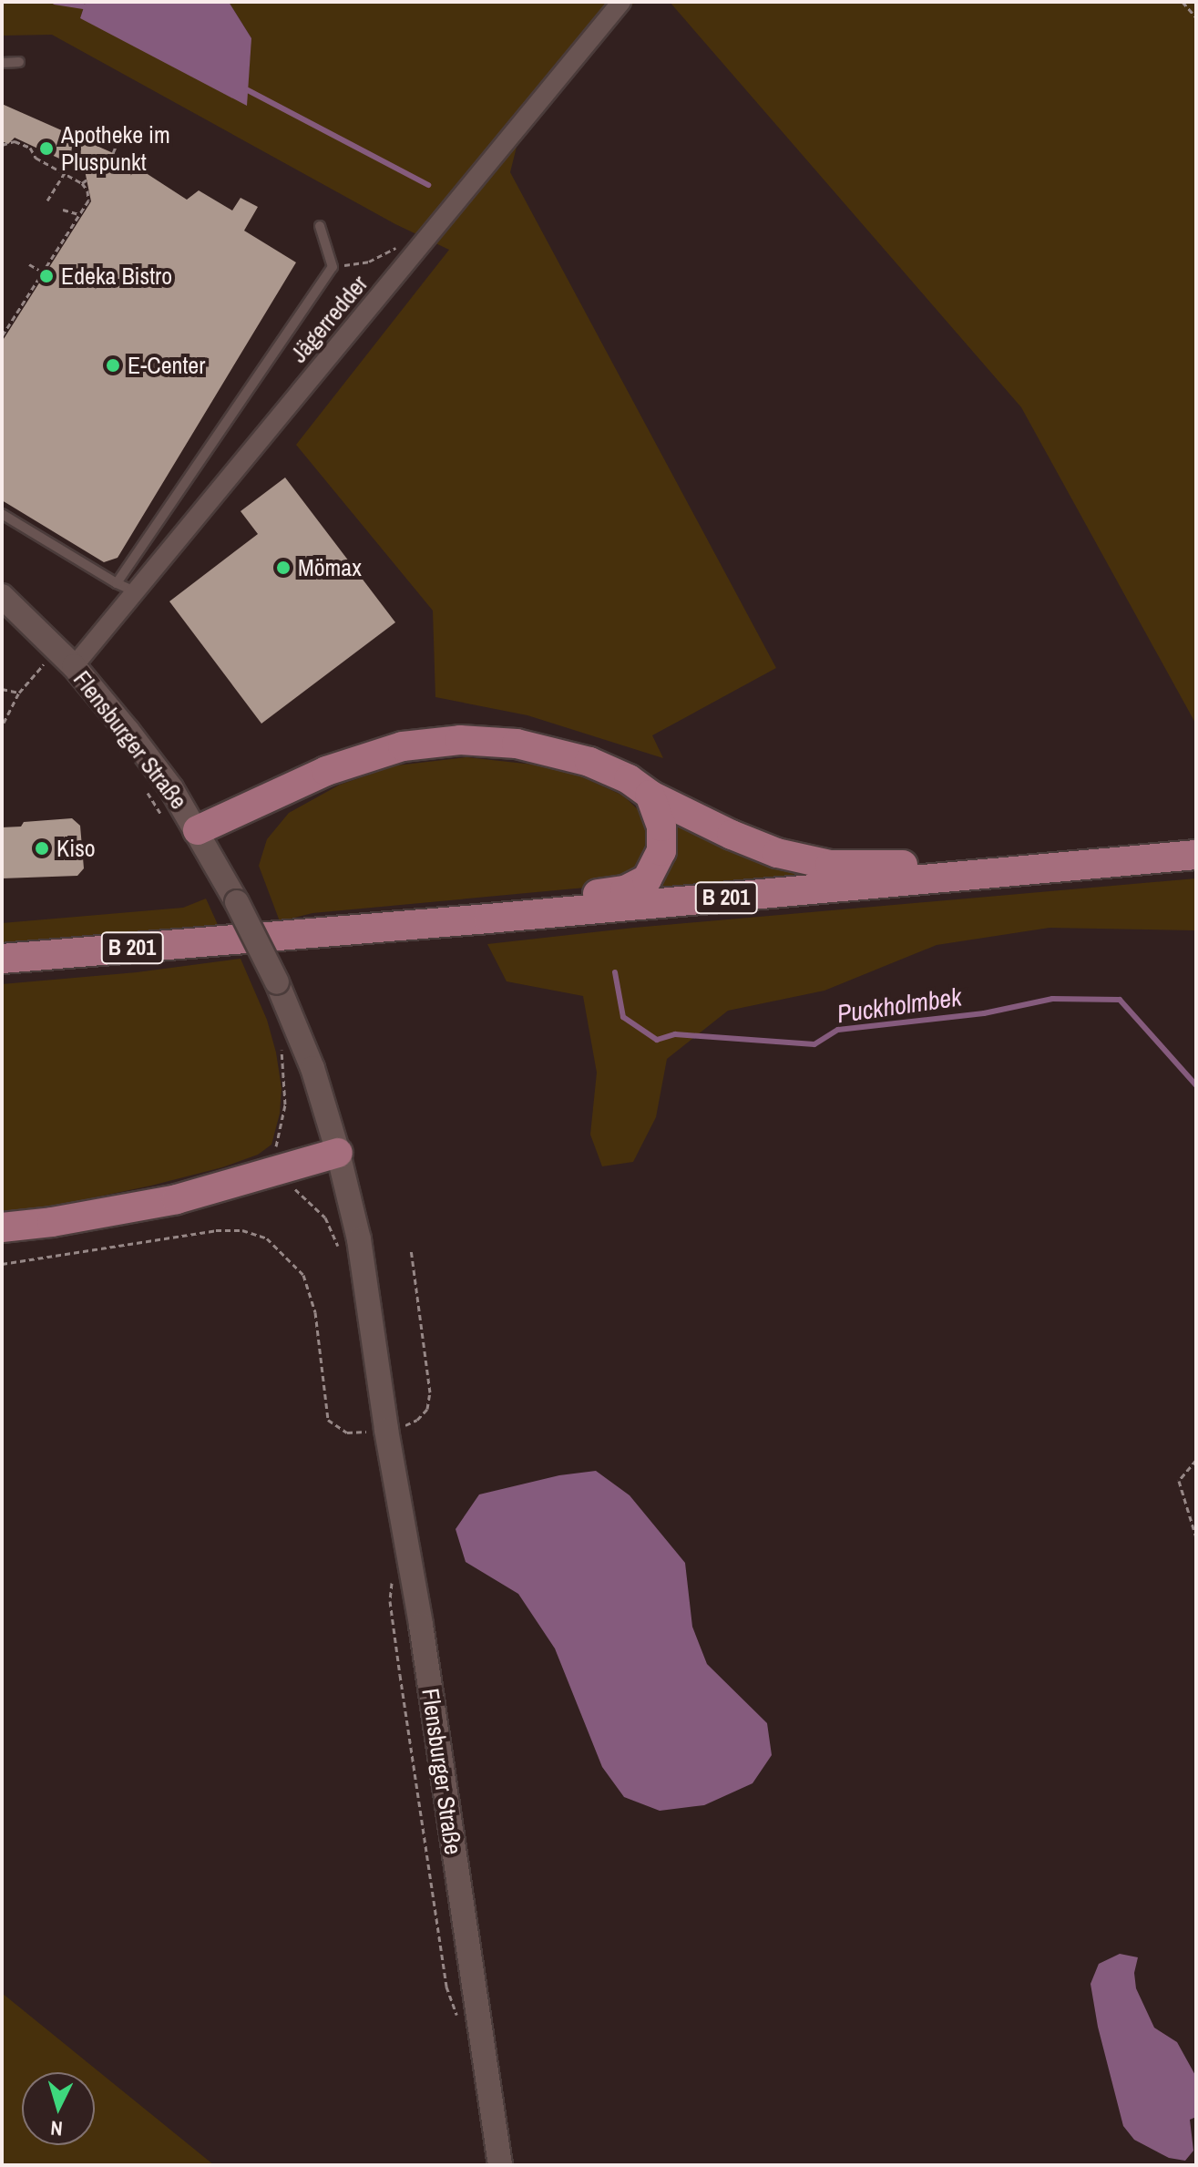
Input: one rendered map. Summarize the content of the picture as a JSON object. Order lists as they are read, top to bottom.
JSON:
{
  "streets": {
    "main road": ["B 201"],
    "street": ["Jägerredder", "Flensburger Straße"]
  },
  "crossings": [
    ["Jägerredder", "Flensburger Straße"]
  ],
  "water": ["Puckholmbek"],
  "places": [
    "Apotheke im Pluspunkt",
    "Edeka Bistro",
    "E-Center",
    "Mömax",
    "Kiso"
  ],
  "north": "bottom"
}
